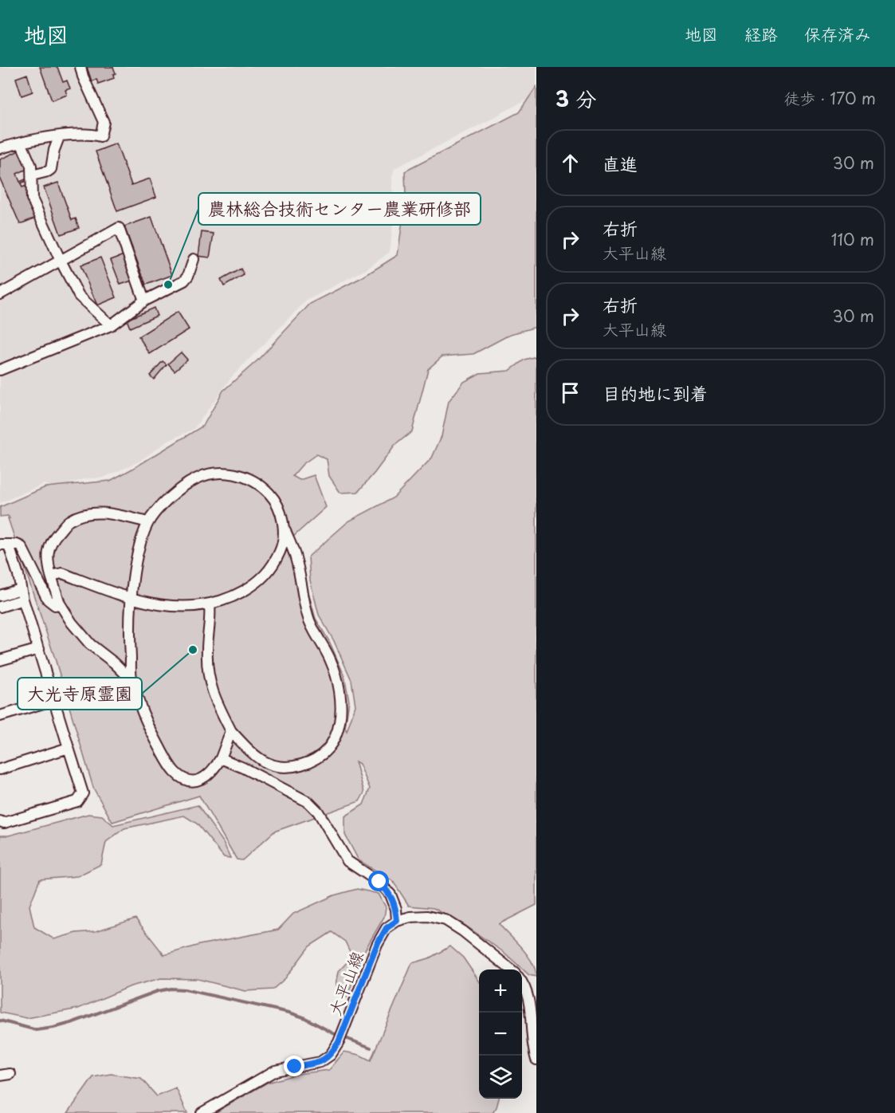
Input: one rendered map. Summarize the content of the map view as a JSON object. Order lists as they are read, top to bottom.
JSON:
{
  "streets": {
    "street": ["大平山線"]
  },
  "places": ["農林総合技術センター農業研修部", "大光寺原霊園"],
  "page": {
    "header": "地図",
    "nav": ["地図", "経路", "保存済み"],
    "heading": ["3 分", "徒歩 · 170 m"],
    "list": [
      ["直進", "30 m"],
      ["右折", "大平山線", "110 m"],
      ["右折", "大平山線", "30 m"],
      "目的地に到着"
    ],
    "map_buttons": ["+", "−"]
  }
}
